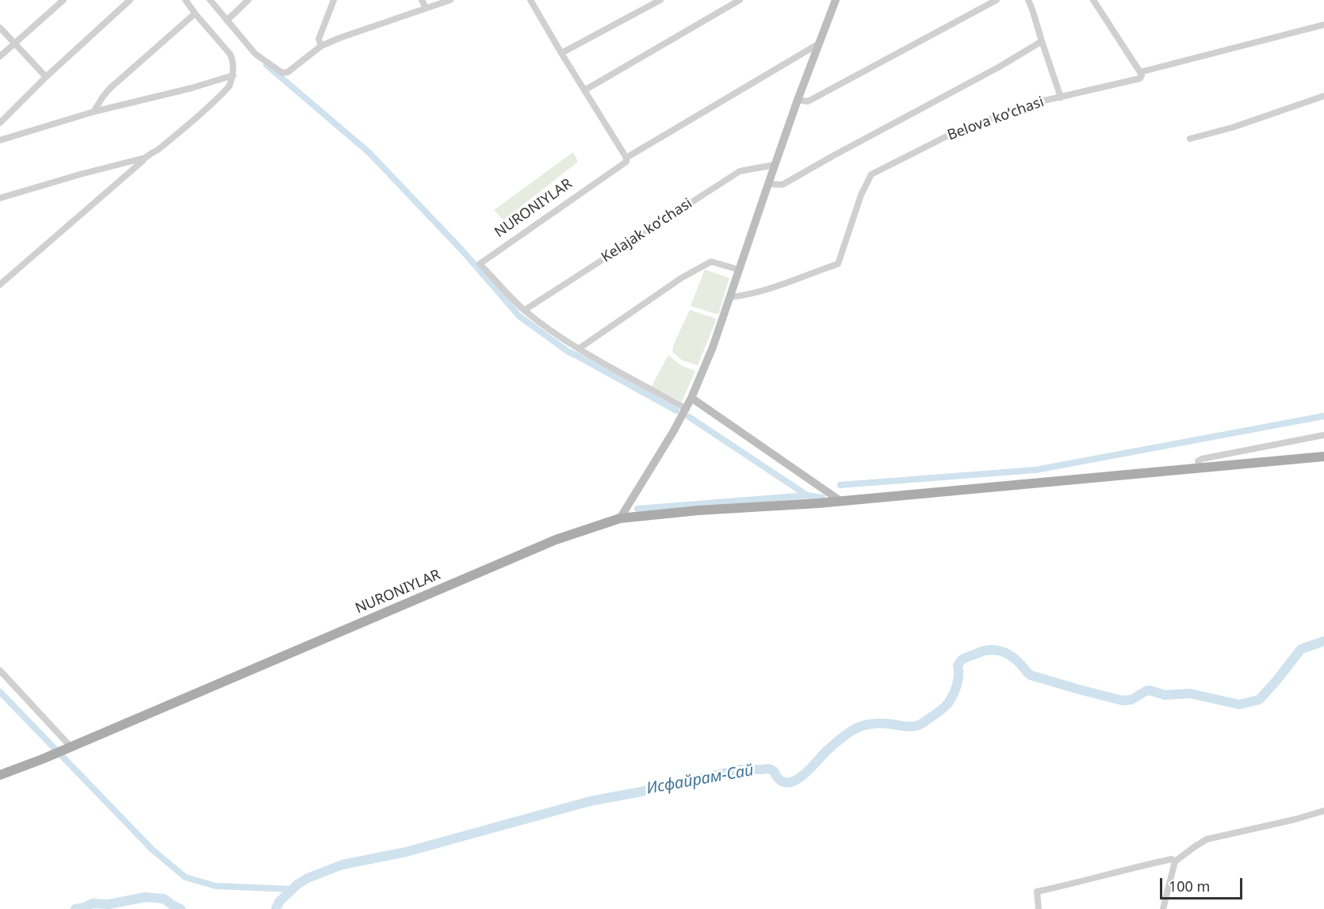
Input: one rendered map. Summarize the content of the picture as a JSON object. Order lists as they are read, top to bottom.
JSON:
{
  "streets": {
    "main road": ["NURONIYLAR"],
    "street": ["Belova koʻchasi", "Kelajak koʻchasi"]
  },
  "crossings": [
    ["NURONIYLAR", "Kelajak koʻchasi"]
  ],
  "water": ["Исфайрам-Сай"],
  "scale_bar": "100 m"
}
